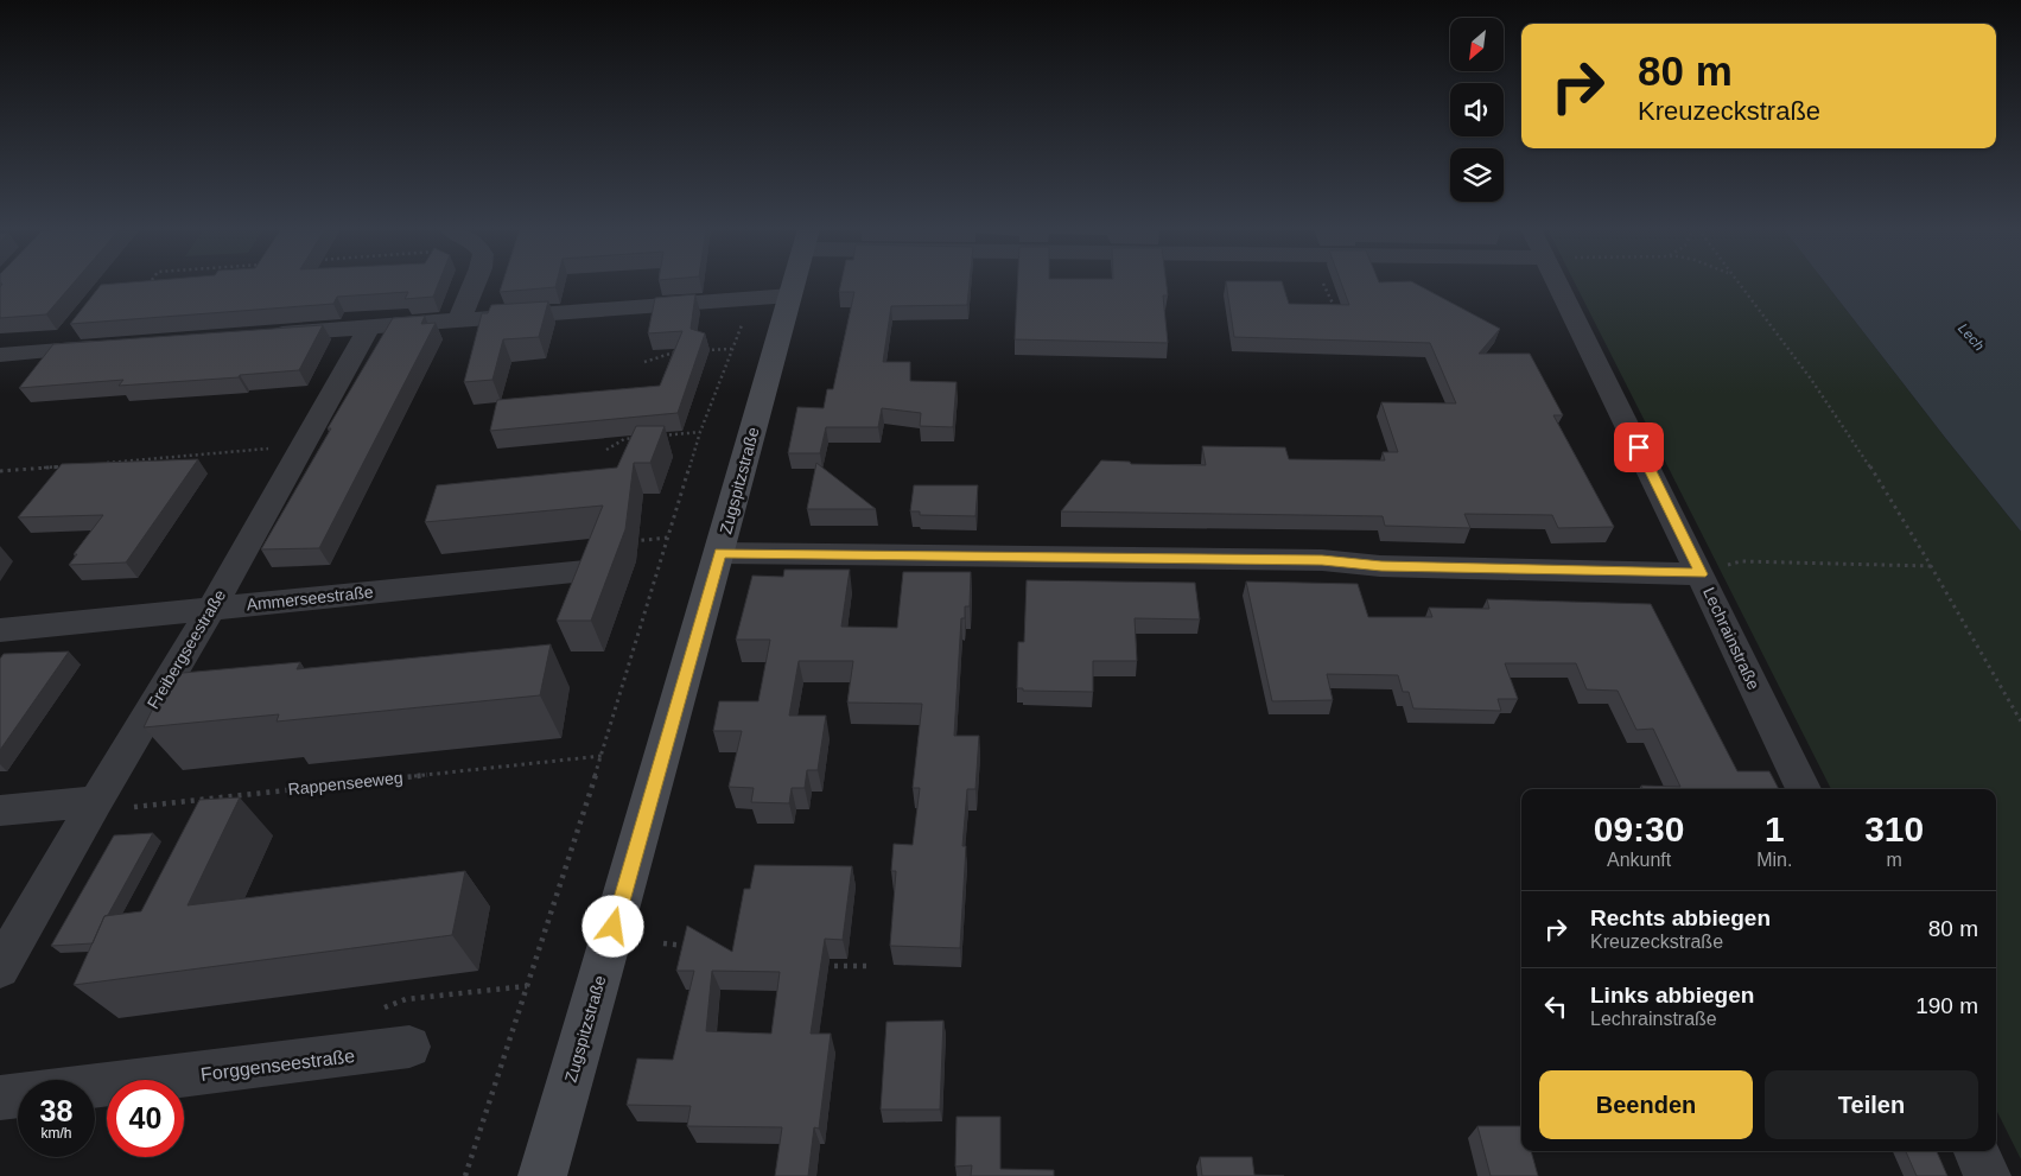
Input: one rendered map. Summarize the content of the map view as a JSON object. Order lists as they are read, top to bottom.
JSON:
{
  "streets": {
    "street": [
      "Zugspitzstraße",
      "Ammerseestraße",
      "Lechrainstraße",
      "Freibergseestraße",
      "Forggenseestraße"
    ],
    "path": ["Rappenseeweg"]
  },
  "crossings": [
    ["Ammerseestraße", "Freibergseestraße"],
    ["Freibergseestraße", "Rappenseeweg"]
  ],
  "water": ["Lech"],
  "north": "bottom left",
  "page": {
    "turn": ["80 m", "Kreuzeckstraße"],
    "eta": [
      "09:30",
      "Ankunft",
      "1",
      "Min.",
      "310",
      "m"
    ],
    "list": [
      {
        "name": "Rechts abbiegen",
        "note": "Kreuzeckstraße",
        "value": "80 m"
      },
      {
        "name": "Links abbiegen",
        "note": "Lechrainstraße",
        "value": "190 m"
      }
    ],
    "buttons": ["Beenden", "Teilen"],
    "speed": "38 km/h",
    "limit": "40"
  }
}
